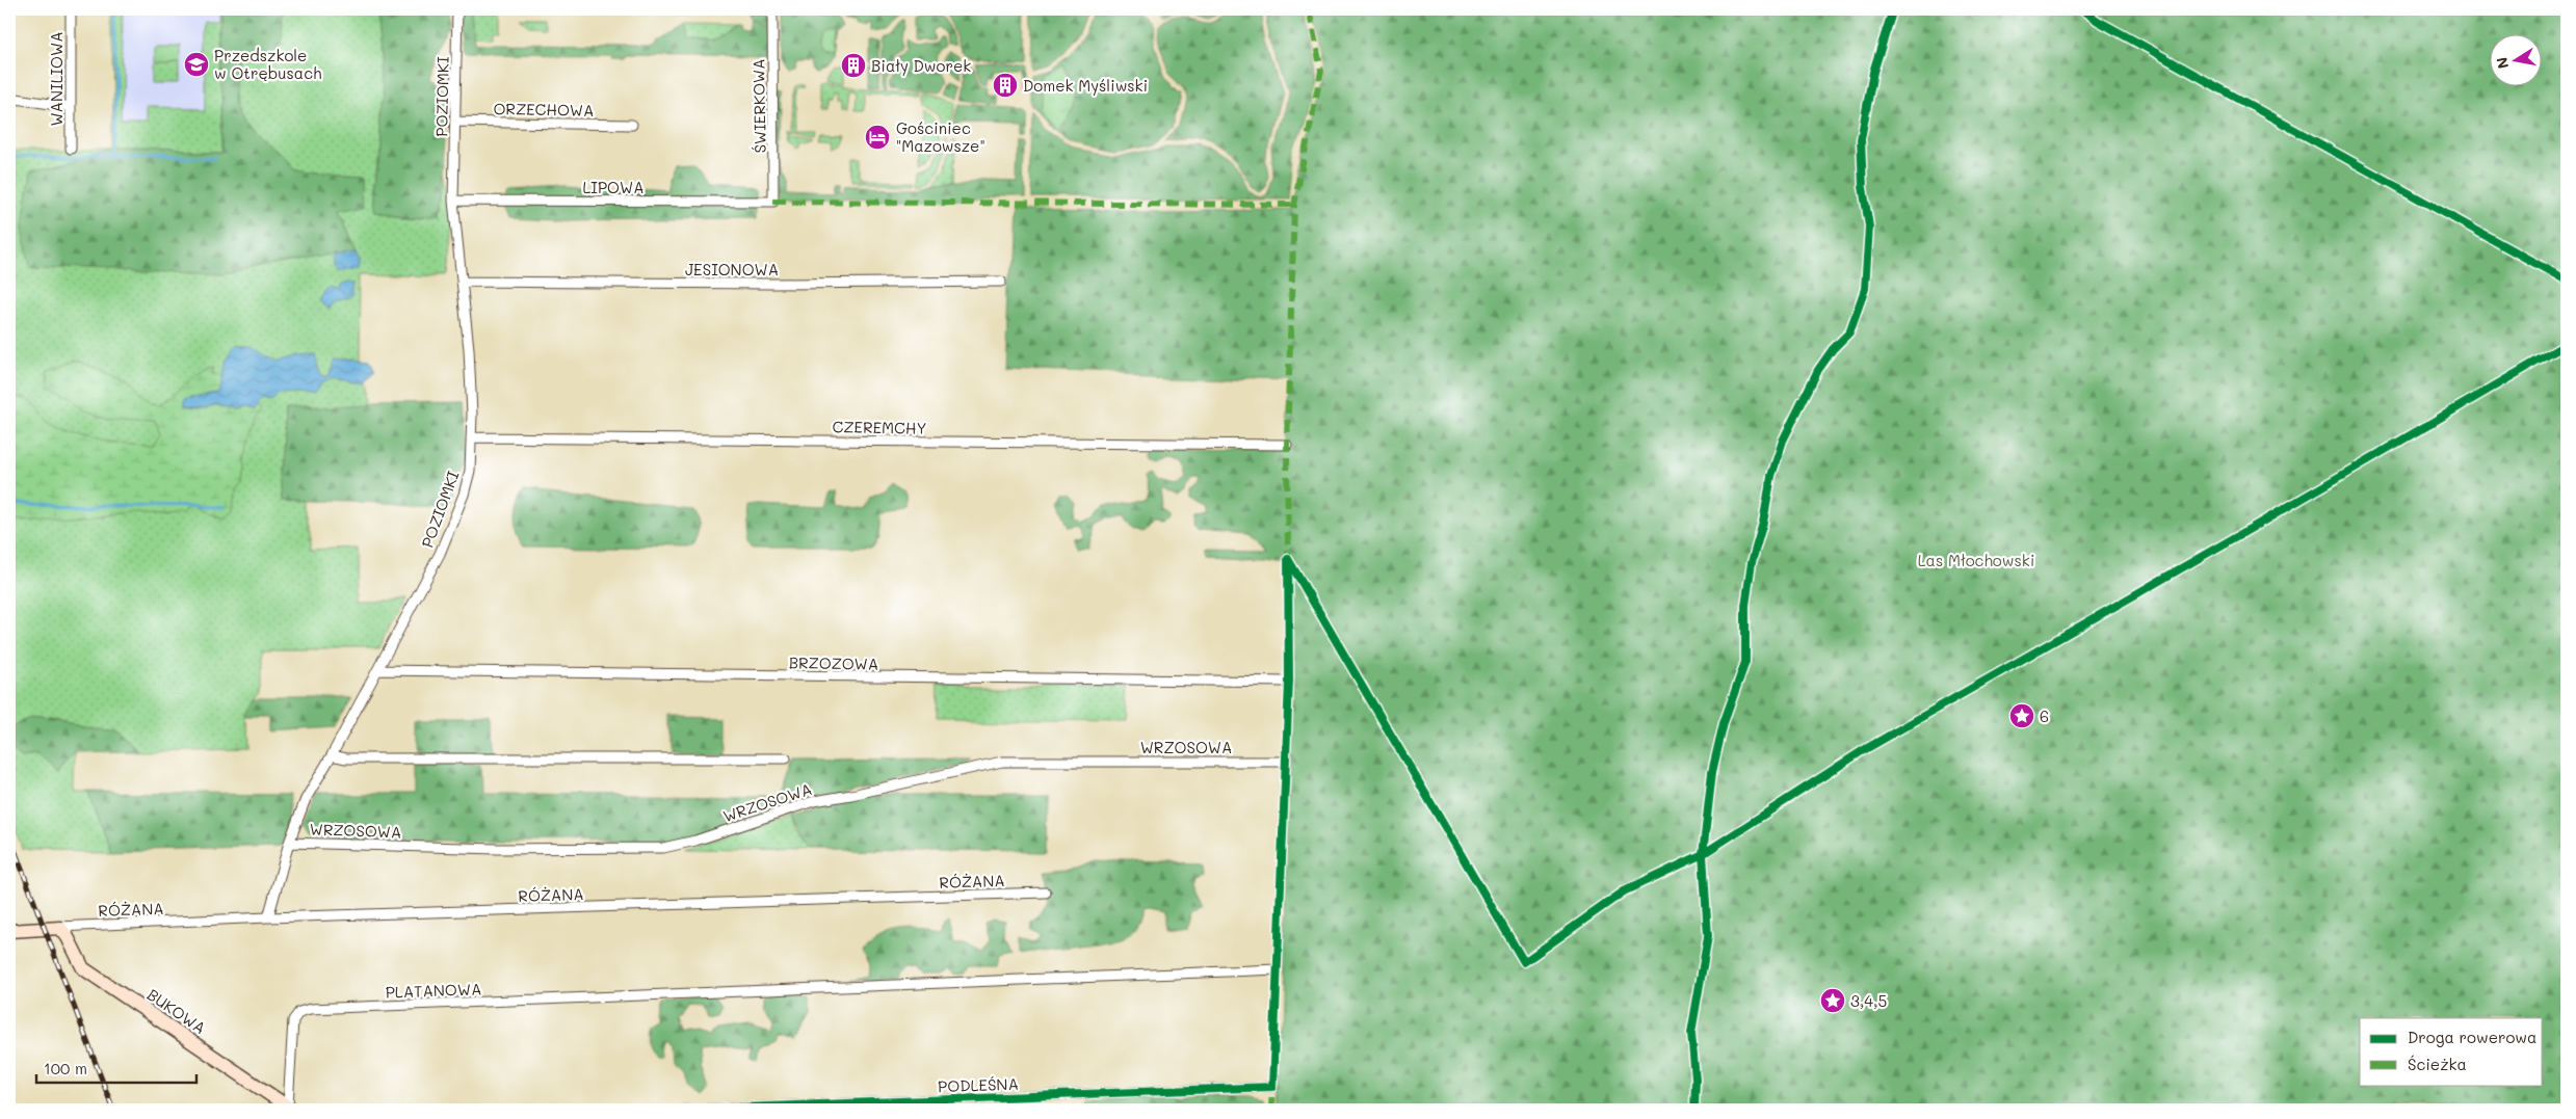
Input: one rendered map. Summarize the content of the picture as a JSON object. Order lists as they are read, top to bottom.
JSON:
{
  "streets": {
    "street": [
      "WANILIOWA",
      "POZIOMKI",
      "ŚWIERKOWA",
      "ORZECHOWA",
      "LIPOWA",
      "JESIONOWA",
      "CZEREMCHY",
      "BRZOZOWA",
      "WRZOSOWA",
      "RÓŻANA",
      "PLATANOWA",
      "BUKOWA",
      "PODLEŚNA"
    ]
  },
  "crossings": [
    ["POZIOMKI", "ORZECHOWA"],
    ["POZIOMKI", "LIPOWA"],
    ["POZIOMKI", "JESIONOWA"],
    ["POZIOMKI", "CZEREMCHY"],
    ["POZIOMKI", "BRZOZOWA"],
    ["POZIOMKI", "WRZOSOWA"],
    ["POZIOMKI", "RÓŻANA"],
    ["ŚWIERKOWA", "LIPOWA"],
    ["RÓŻANA", "BUKOWA"],
    ["PLATANOWA", "BUKOWA"]
  ],
  "parks": ["Las Młochowski"],
  "places": {
    "school or university": ["Przedszkole w Otrębusach"],
    "building": ["Biały Dworek", "Domek Myśliwski"],
    "hotel": ["Gościniec \"Mazowsze\""],
    "place": ["6", "3,4,5"]
  },
  "legend": ["Droga rowerowa", "Ścieżka"],
  "scale_bar": "100 m",
  "north": "left"
}
